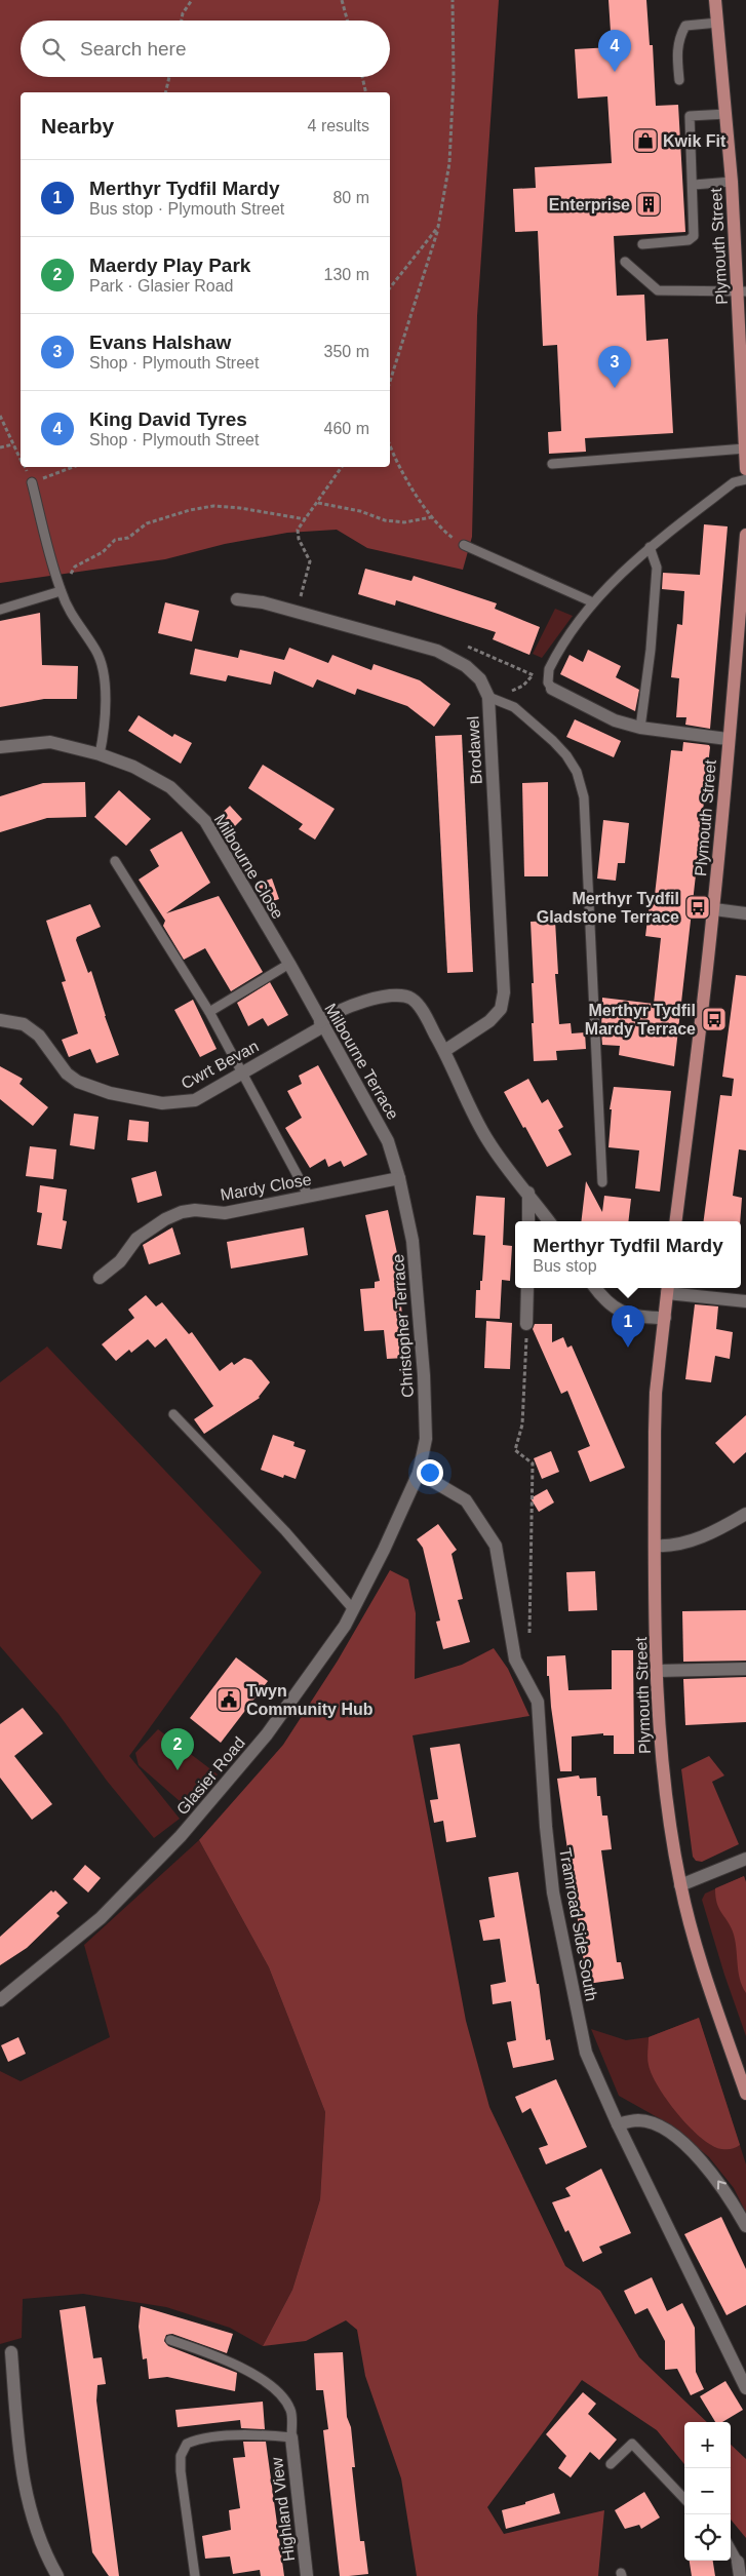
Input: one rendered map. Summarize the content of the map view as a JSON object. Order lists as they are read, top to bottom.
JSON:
{
  "streets": {
    "main road": ["Plymouth Street"],
    "street": [
      "Brodawel",
      "Milbourne Close",
      "Milbourne Terrace",
      "Cwrt Bevan",
      "Mardy Close",
      "Christopher Terrace",
      "Glasier Road",
      "Tramroad Side South",
      "Highland View"
    ]
  },
  "crossings": [
    ["Brodawel", "Cwrt Bevan"],
    ["Milbourne Close", "Milbourne Terrace"],
    ["Milbourne Terrace", "Cwrt Bevan"],
    ["Milbourne Terrace", "Mardy Close"],
    ["Milbourne Terrace", "Christopher Terrace"],
    ["Mardy Close", "Christopher Terrace"],
    ["Christopher Terrace", "Glasier Road"],
    ["Christopher Terrace", "Tramroad Side South"],
    ["Glasier Road", "Tramroad Side South"]
  ],
  "places": {
    "shop": ["Kwik Fit"],
    "building": ["Enterprise"],
    "bus stop": ["Merthyr Tydfil Gladstone Terrace", "Merthyr Tydfil Mardy Terrace"],
    "public building": ["Twyn Community Hub"]
  },
  "page": {
    "search": "Search here",
    "pins": [
      "4",
      "3",
      "1",
      "2"
    ],
    "heading": ["Nearby", "4 results"],
    "list": [
      {
        "mark": "1",
        "name": "Merthyr Tydfil Mardy",
        "note": "Bus stop · Plymouth Street",
        "value": "80 m"
      },
      {
        "mark": "2",
        "name": "Maerdy Play Park",
        "note": "Park · Glasier Road",
        "value": "130 m"
      },
      {
        "mark": "3",
        "name": "Evans Halshaw",
        "note": "Shop · Plymouth Street",
        "value": "350 m"
      },
      {
        "mark": "4",
        "name": "King David Tyres",
        "note": "Shop · Plymouth Street",
        "value": "460 m"
      }
    ],
    "popup": ["Merthyr Tydfil Mardy", "Bus stop"],
    "map_buttons": ["+", "−"]
  }
}
